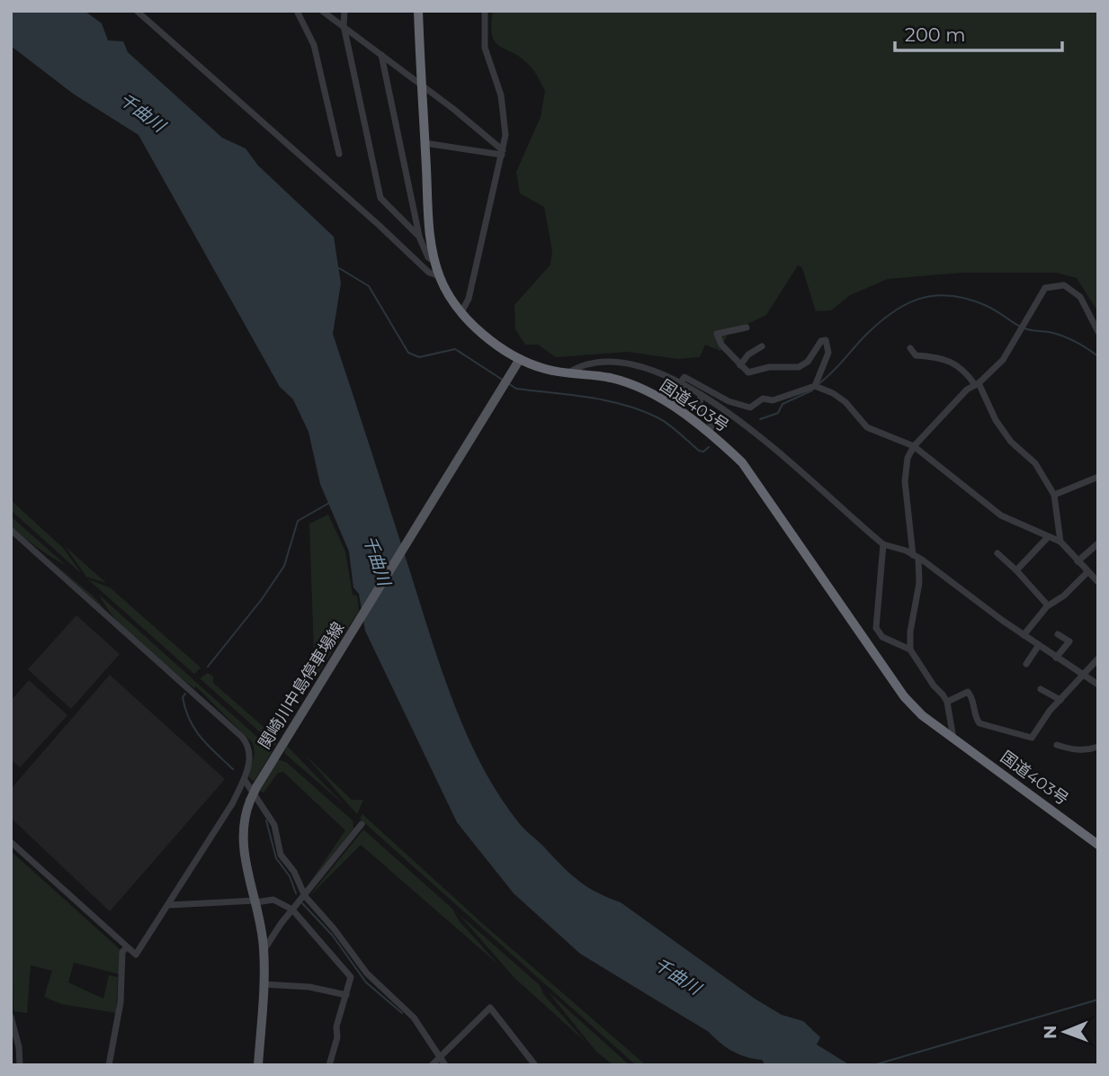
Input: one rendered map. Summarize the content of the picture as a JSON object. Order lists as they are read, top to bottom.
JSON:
{
  "streets": {
    "highway": ["国道403号"],
    "main road": ["関崎川中島停車場線"]
  },
  "crossings": [
    ["国道403号", "関崎川中島停車場線"]
  ],
  "water": ["千曲川"],
  "scale_bar": "200 m",
  "north": "left"
}
